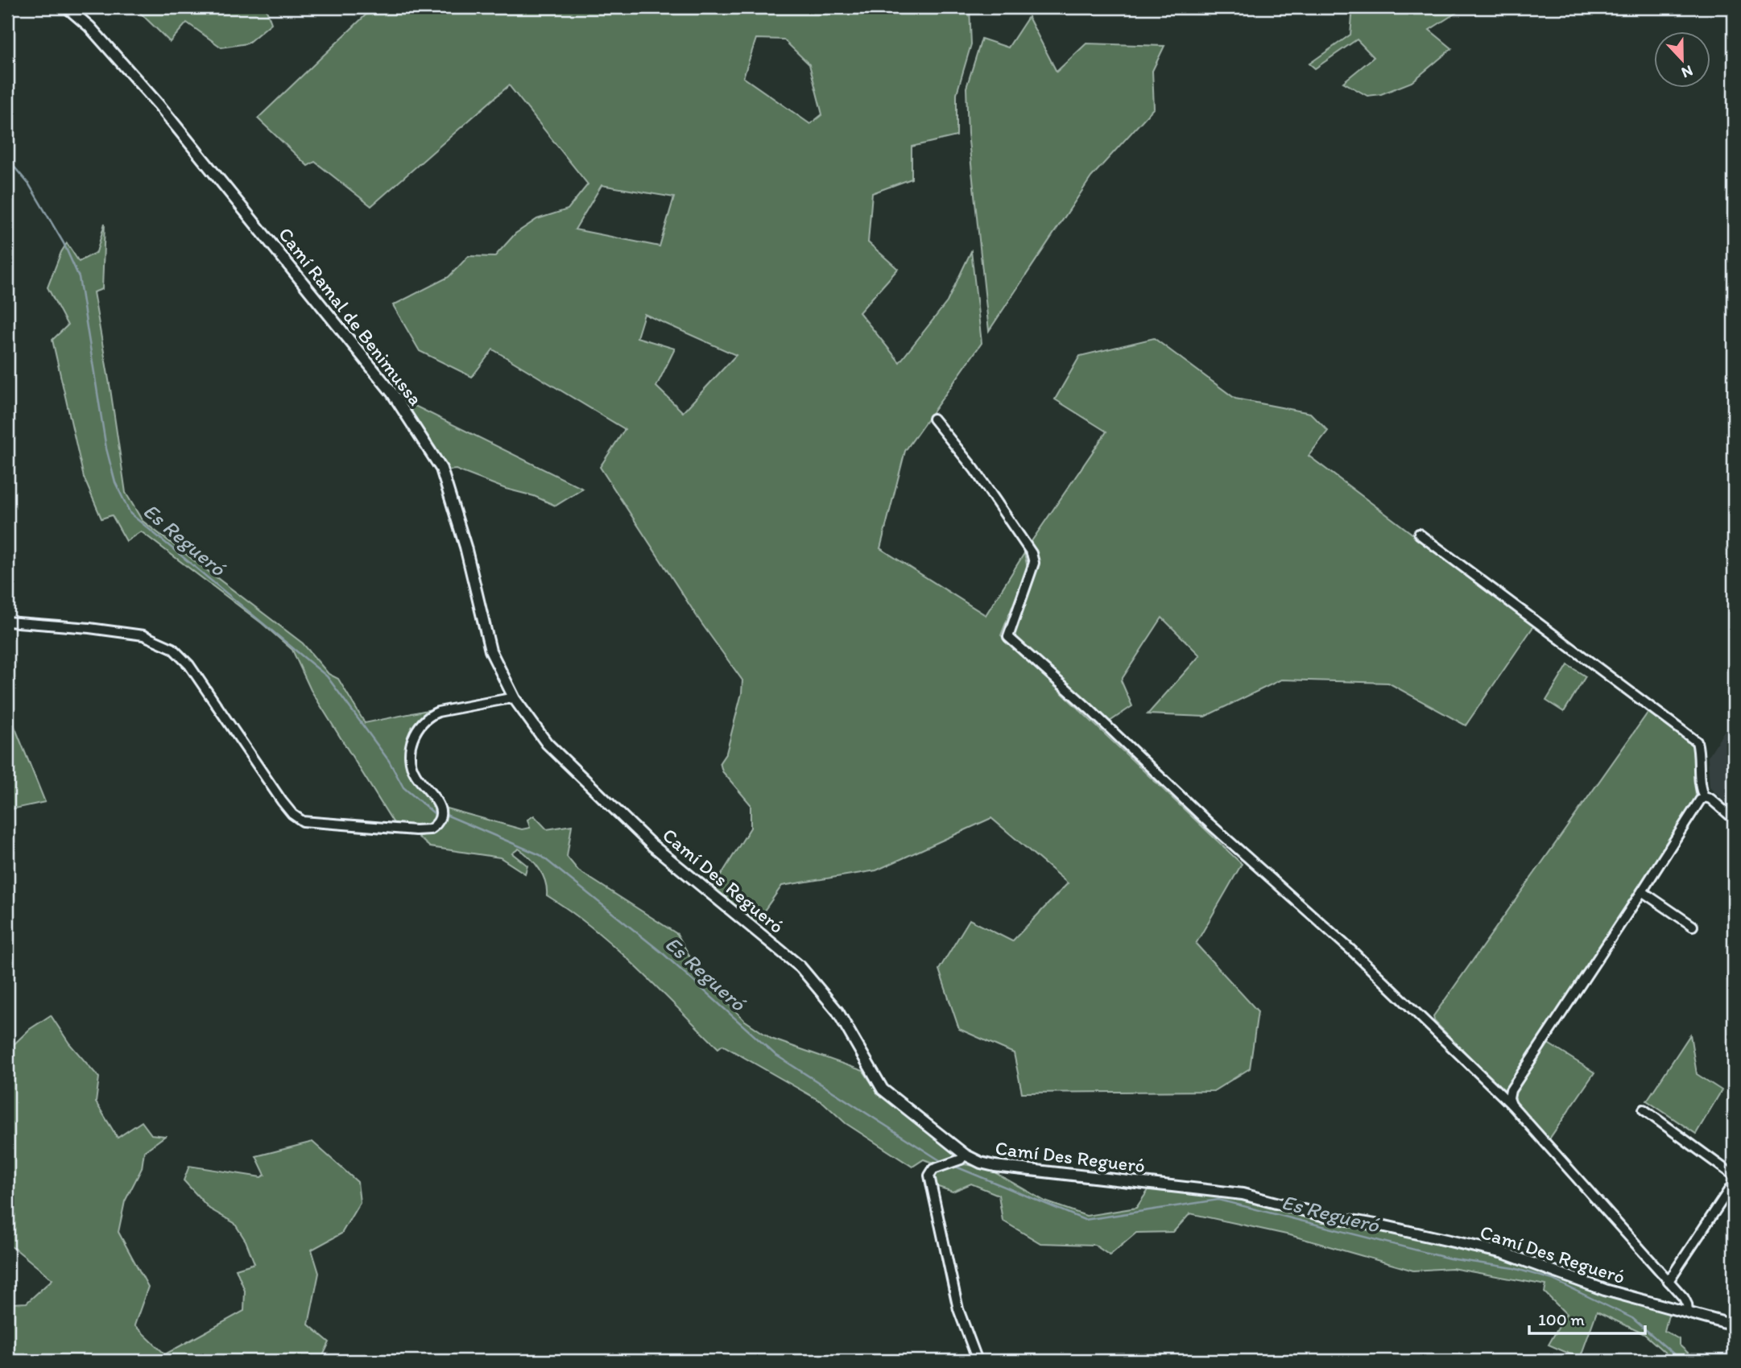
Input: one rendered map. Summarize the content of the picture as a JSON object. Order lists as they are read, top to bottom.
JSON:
{
  "streets": {
    "street": ["Camí Ramal de Benimussa", "Camí Des Regueró"]
  },
  "crossings": [
    ["Camí Ramal de Benimussa", "Camí Des Regueró"]
  ],
  "water": ["Es Regueró"],
  "scale_bar": "100 m",
  "north": "bottom"
}
